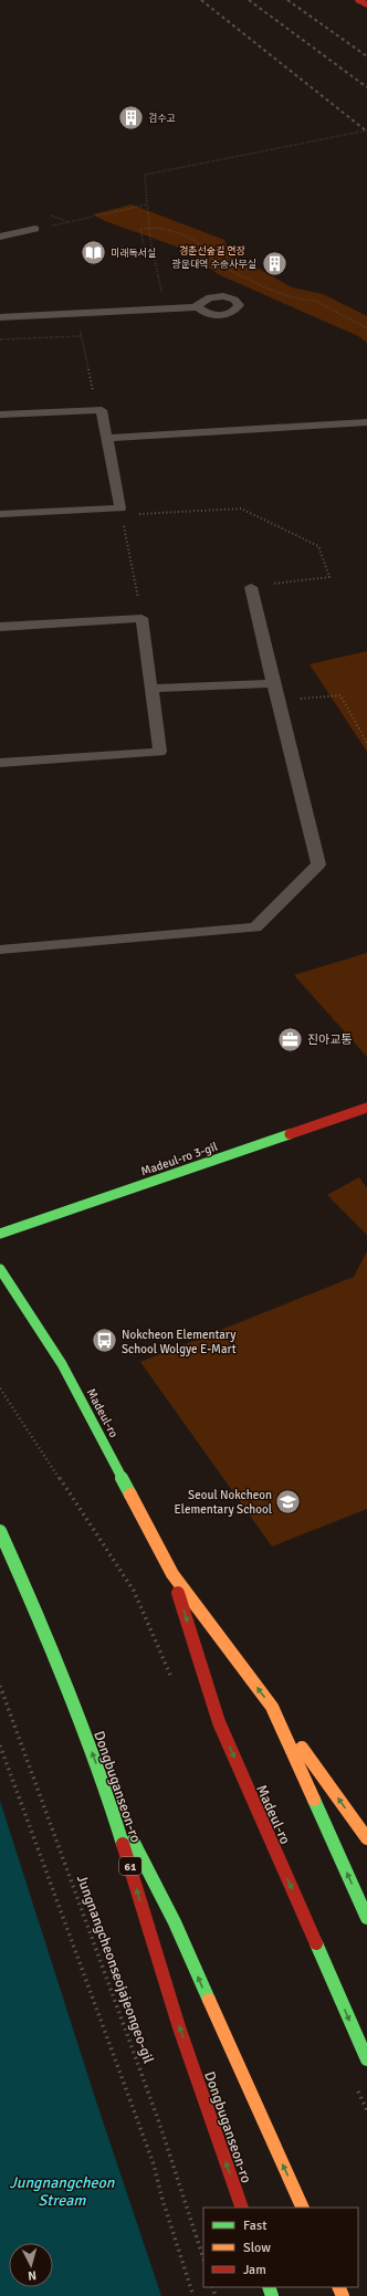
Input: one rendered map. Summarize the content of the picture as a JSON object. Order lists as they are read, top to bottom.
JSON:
{
  "streets": {
    "main road": [
      "Madeul-ro 3-gil",
      "Madeul-ro",
      "Dongbuganseon-ro",
      "61"
    ],
    "path": ["Jungnangcheonseojajeongeo-gil"]
  },
  "water": ["Jungnangcheon Stream"],
  "parks": ["경춘선숲길 연장"],
  "places": {
    "building": ["검수고", "광운대역 수송사무실"],
    "library": ["미래독서실"],
    "office": ["진아교통"],
    "bus stop": ["Nokcheon Elementary School Wolgye E-Mart"],
    "school or university": ["Seoul Nokcheon Elementary School"]
  },
  "legend": ["Fast", "Slow", "Jam"],
  "north": "bottom"
}
